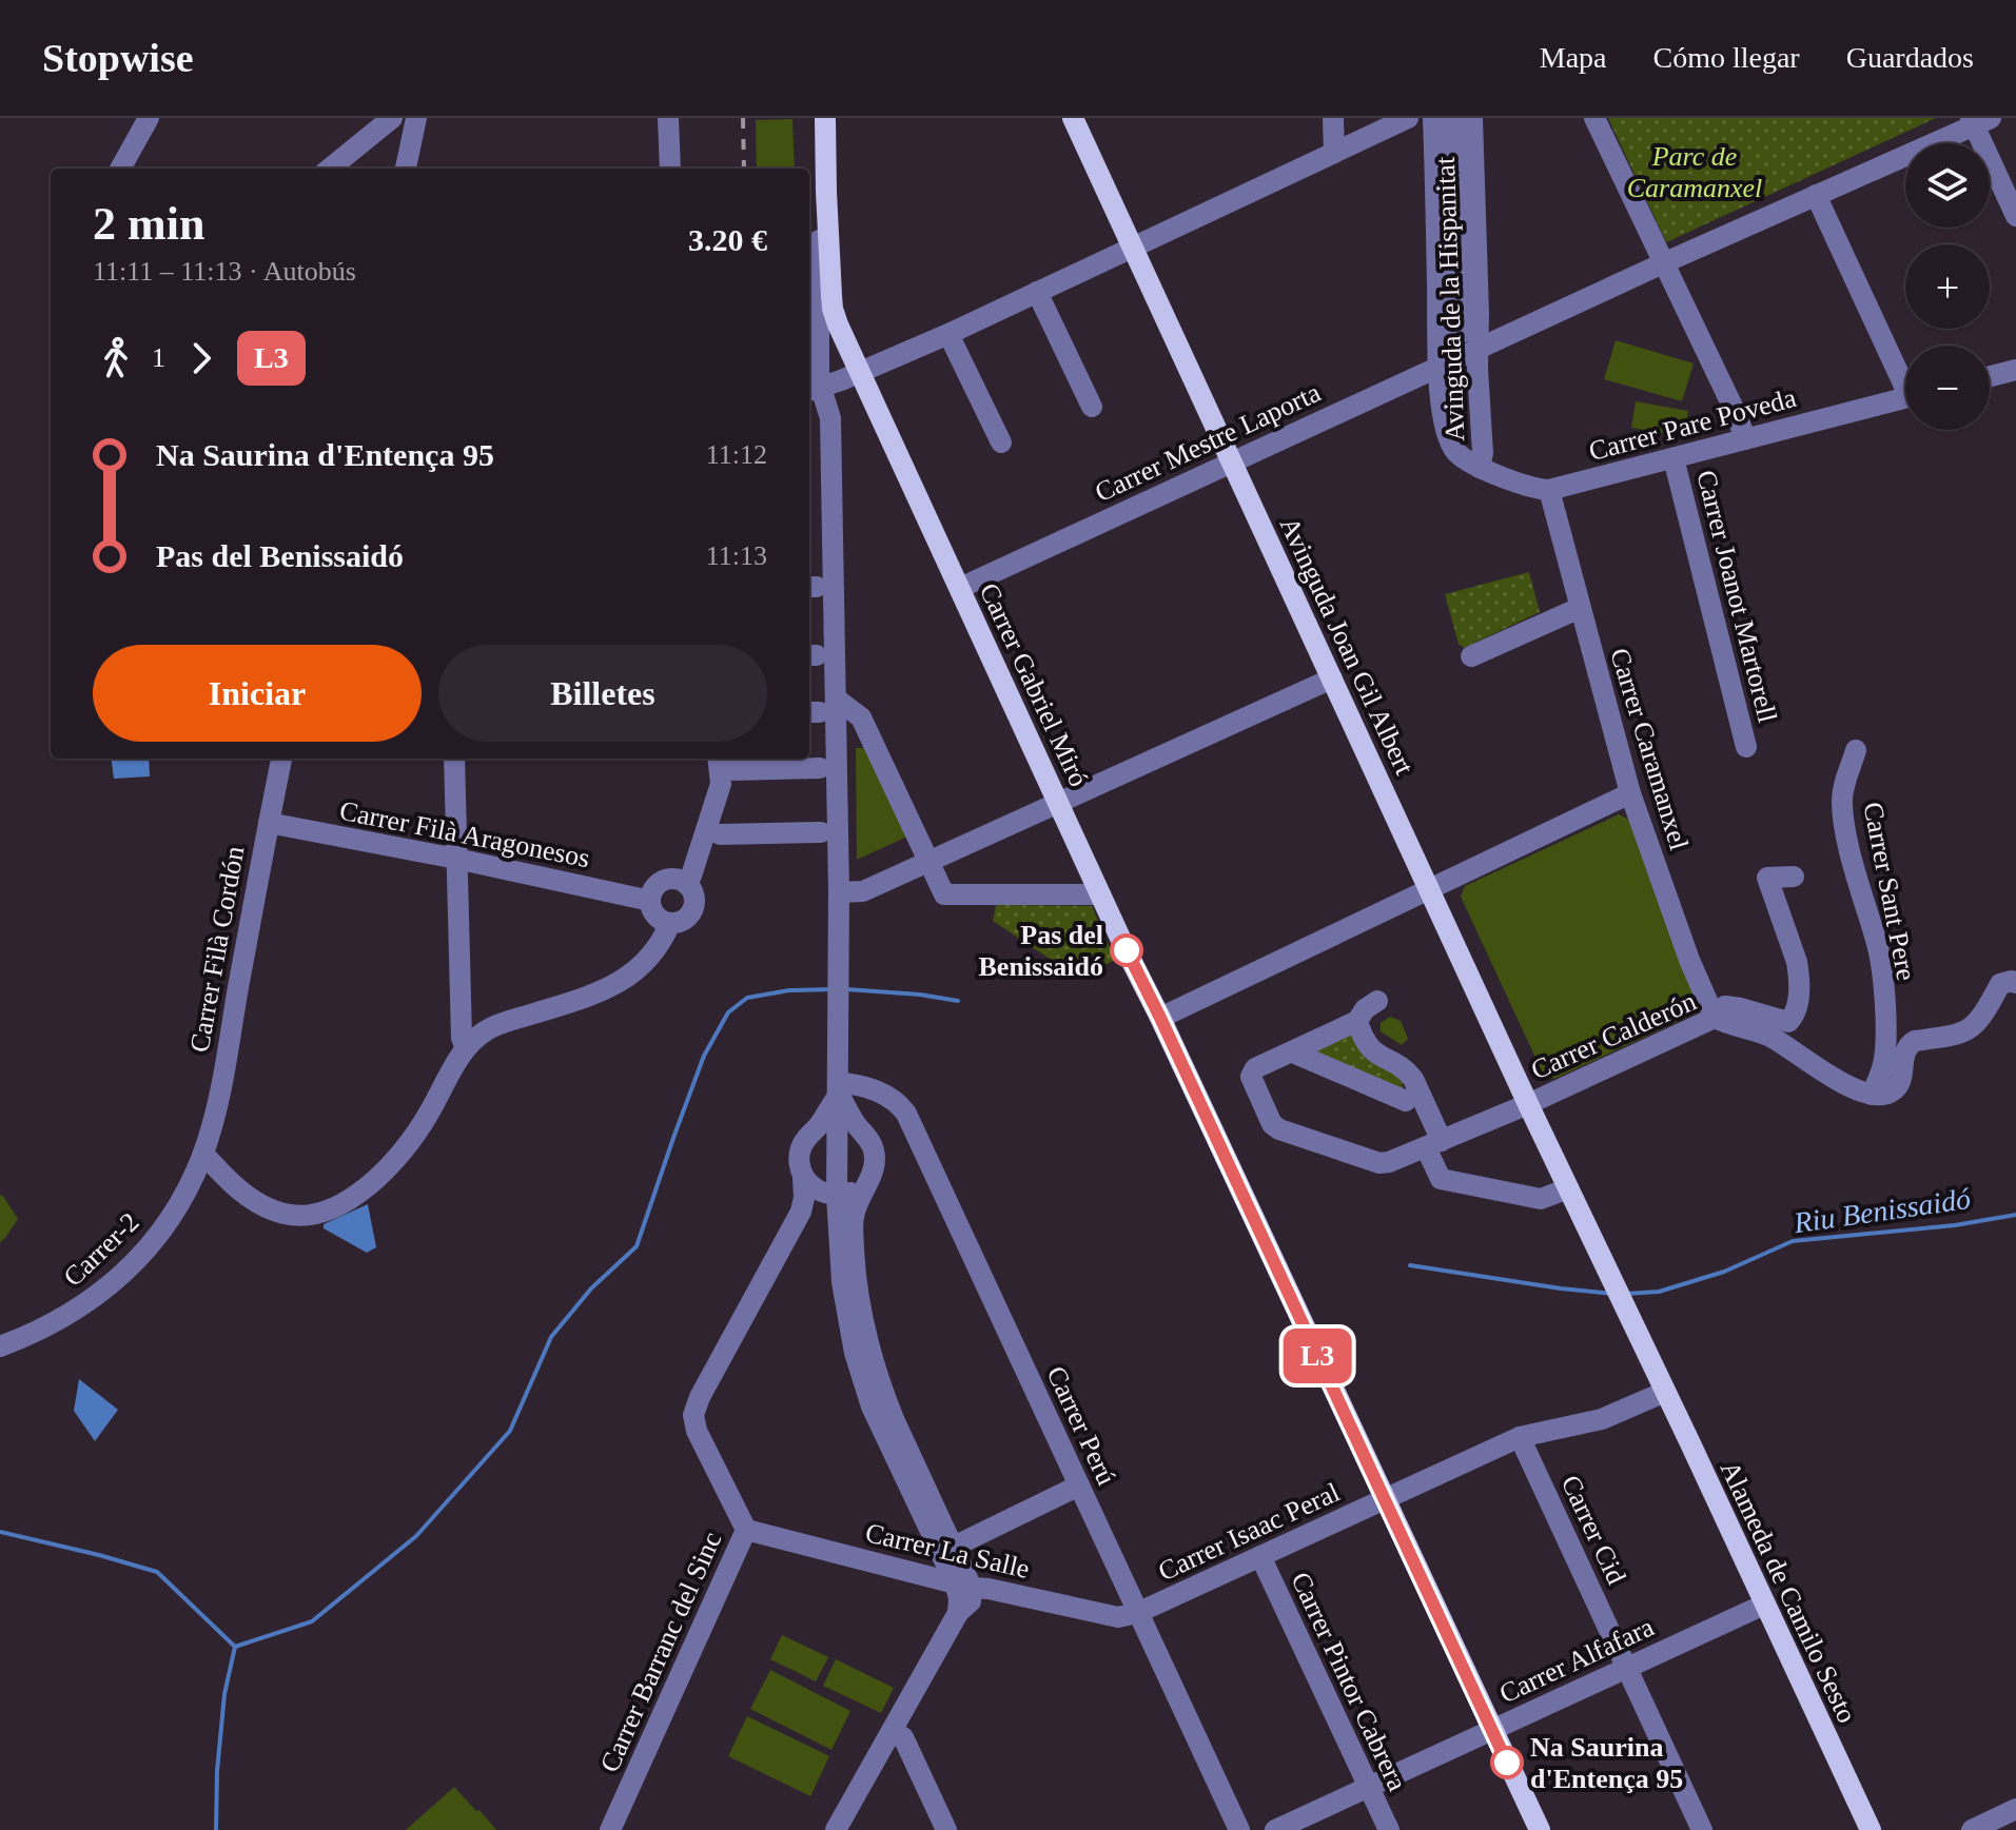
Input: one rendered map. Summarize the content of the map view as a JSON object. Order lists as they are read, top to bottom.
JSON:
{
  "streets": {
    "main road": ["Avinguda Joan Gil Albert", "Carrer Gabriel Miró", "Alameda de Camilo Sesto"],
    "street": [
      "Avinguda de la Hispanitat",
      "Carrer Pare Poveda",
      "Carrer Mestre Laporta",
      "Carrer Joanot Martorell",
      "Carrer Caramanxel",
      "Carrer Filà Aragonesos",
      "Carrer Sant Pere",
      "Carrer Filà Cordón",
      "Carrer Calderón",
      "Carrer-2",
      "Carrer Perú",
      "Carrer Cid",
      "Carrer Isaac Peral",
      "Carrer La Salle",
      "Carrer Barranc del Sinc",
      "Carrer Alfafara",
      "Carrer Pintor Cabrera"
    ]
  },
  "crossings": [
    ["Avinguda de la Hispanitat", "Carrer Pare Poveda"],
    ["Avinguda de la Hispanitat", "Carrer Mestre Laporta"],
    ["Carrer Pare Poveda", "Carrer Joanot Martorell"],
    ["Carrer Pare Poveda", "Carrer Caramanxel"],
    ["Carrer Mestre Laporta", "Avinguda Joan Gil Albert"],
    ["Carrer Mestre Laporta", "Carrer Gabriel Miró"],
    ["Avinguda Joan Gil Albert", "Carrer Calderón"],
    ["Avinguda Joan Gil Albert", "Alameda de Camilo Sesto"],
    ["Carrer Caramanxel", "Carrer Calderón"],
    ["Carrer Filà Aragonesos", "Carrer Filà Cordón"],
    ["Carrer Sant Pere", "Carrer Calderón"],
    ["Carrer Filà Cordón", "Carrer-2"],
    ["Carrer Perú", "Carrer Isaac Peral"],
    ["Carrer Perú", "Carrer La Salle"],
    ["Carrer Cid", "Carrer Isaac Peral"],
    ["Carrer Cid", "Carrer Alfafara"],
    ["Carrer Isaac Peral", "Carrer La Salle"],
    ["Carrer Isaac Peral", "Alameda de Camilo Sesto"],
    ["Carrer Isaac Peral", "Carrer Pintor Cabrera"],
    ["Carrer La Salle", "Carrer Barranc del Sinc"],
    ["Alameda de Camilo Sesto", "Carrer Alfafara"],
    ["Carrer Alfafara", "Carrer Pintor Cabrera"]
  ],
  "water": ["Riu Benissaidó"],
  "parks": ["Parc de Caramanxel"],
  "places": ["Pas del Benissaidó", "Na Saurina d'Entença 95"],
  "lines": ["bus line L3"],
  "page": {
    "header": "Stopwise",
    "nav": ["Mapa", "Cómo llegar", "Guardados"],
    "on_map": "L3",
    "map_buttons": ["+", "−"],
    "heading": ["2 min", "11:11 – 11:13 · Autobús", "3.20 €"],
    "legs": ["1", "L3"],
    "list": [
      {
        "name": "Na Saurina d'Entença 95",
        "value": "11:12"
      },
      {
        "name": "Pas del Benissaidó",
        "value": "11:13"
      }
    ],
    "buttons": ["Iniciar", "Billetes"]
  }
}
